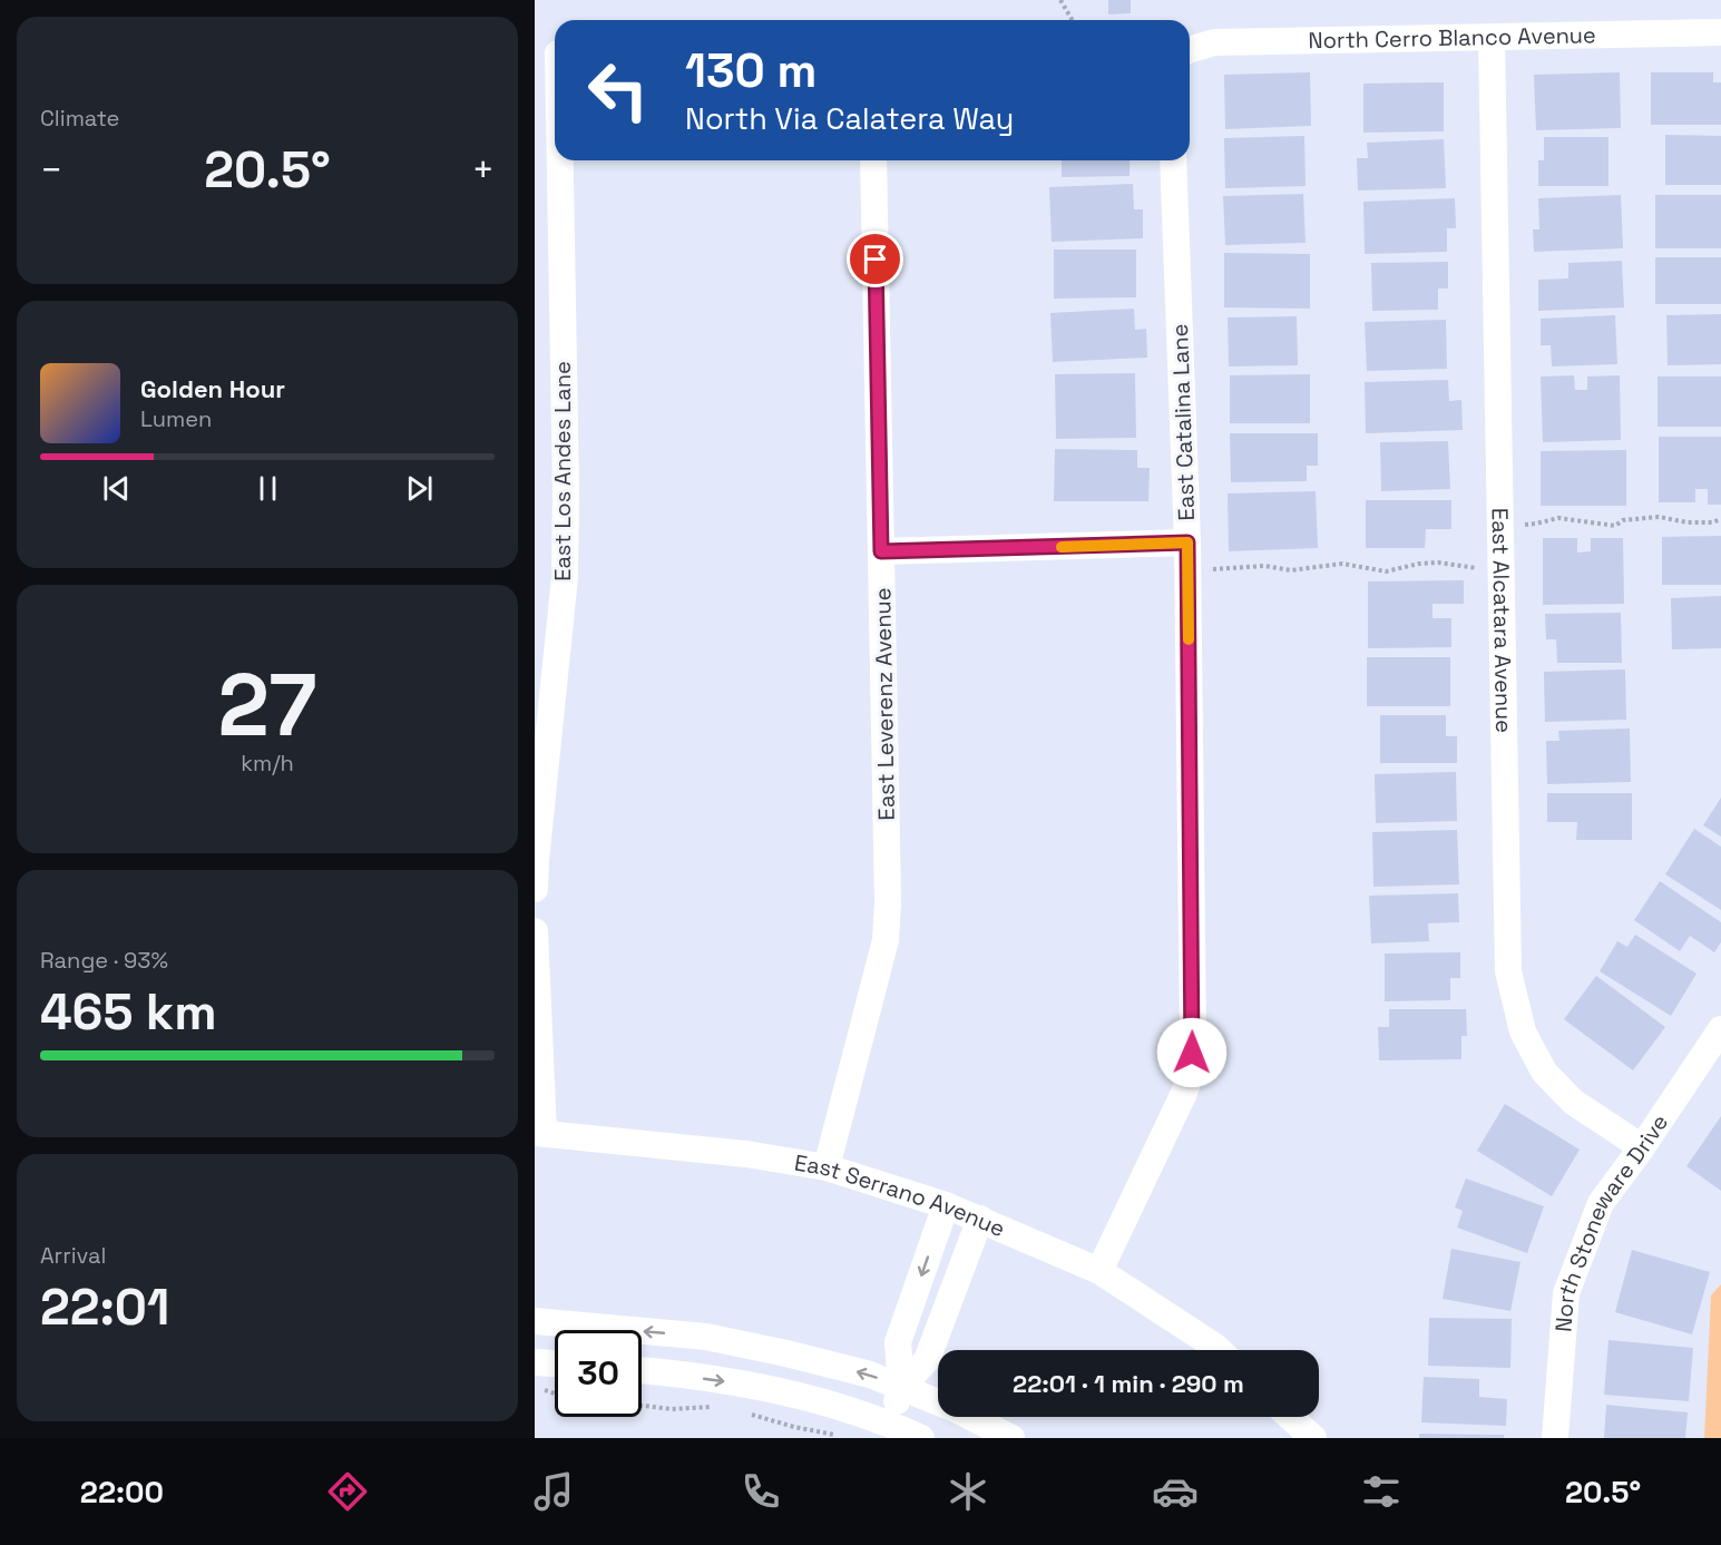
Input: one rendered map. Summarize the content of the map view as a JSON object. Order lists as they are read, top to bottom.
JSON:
{
  "streets": {
    "street": [
      "North Cerro Blanco Avenue",
      "East Catalina Lane",
      "East Los Andes Lane",
      "East Alcatara Avenue",
      "East Leverenz Avenue",
      "East Serrano Avenue",
      "North Stoneware Drive"
    ]
  },
  "crossings": [
    ["North Cerro Blanco Avenue", "East Alcatara Avenue"],
    ["East Catalina Lane", "East Serrano Avenue"],
    ["East Alcatara Avenue", "North Stoneware Drive"],
    ["East Leverenz Avenue", "East Serrano Avenue"]
  ],
  "page": {
    "tile": [
      "Climate",
      ["27", "km/h"],
      ["Range · 93%", "465 km"],
      ["Arrival", "22:01"]
    ],
    "turn": ["130 m", "North Via Calatera Way"],
    "heat": ["−", "20.5°", "+"],
    "song": ["Golden Hour", "Lumen"],
    "limit": "30",
    "trip": "22:01 · 1 min · 290 m",
    "tabs": ["22:00", "20.5°"]
  }
}
